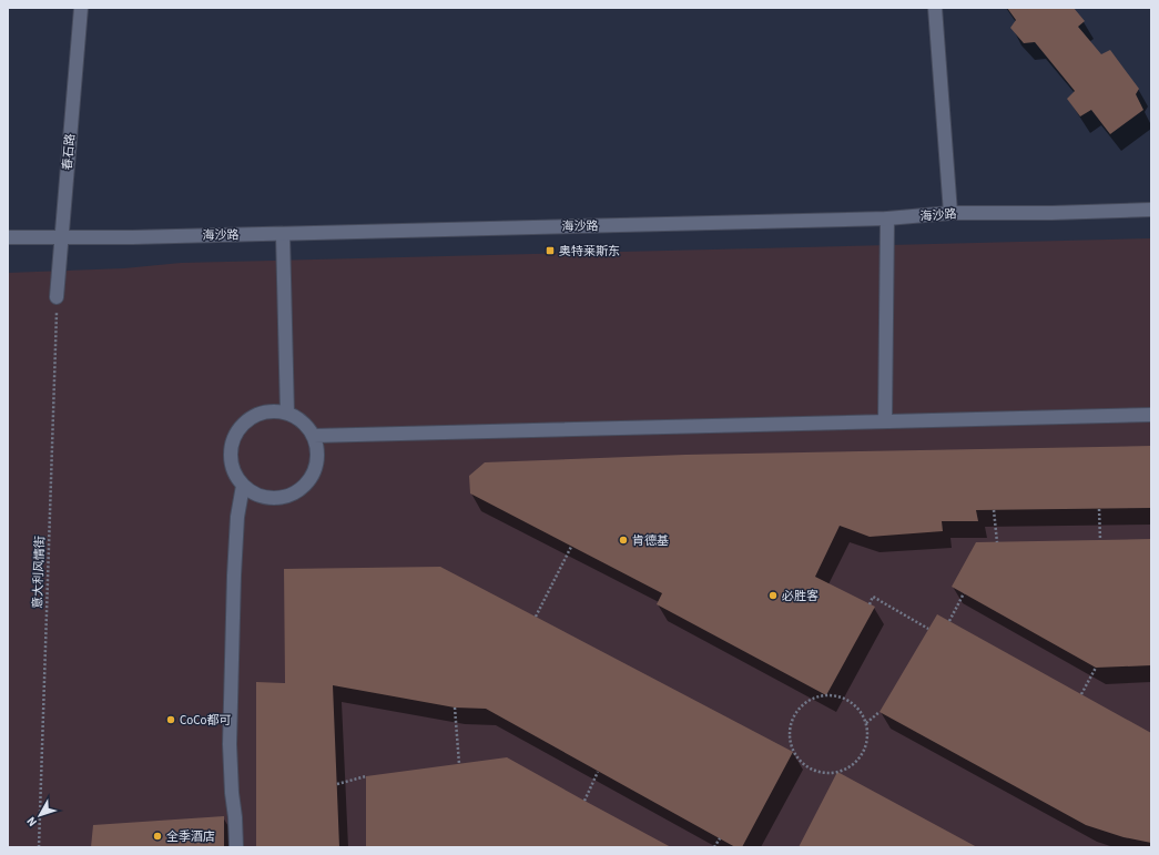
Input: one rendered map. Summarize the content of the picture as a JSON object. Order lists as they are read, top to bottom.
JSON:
{
  "streets": {
    "street": ["春石路", "海沙路"],
    "path": ["意大利风情街"]
  },
  "crossings": [
    ["春石路", "海沙路"],
    ["春石路", "意大利风情街"]
  ],
  "places": {
    "transit": ["奥特莱斯东"],
    "other": [
      "肯德基",
      "必胜客",
      "CoCo都可",
      "全季酒店"
    ]
  },
  "north": "bottom left"
}
